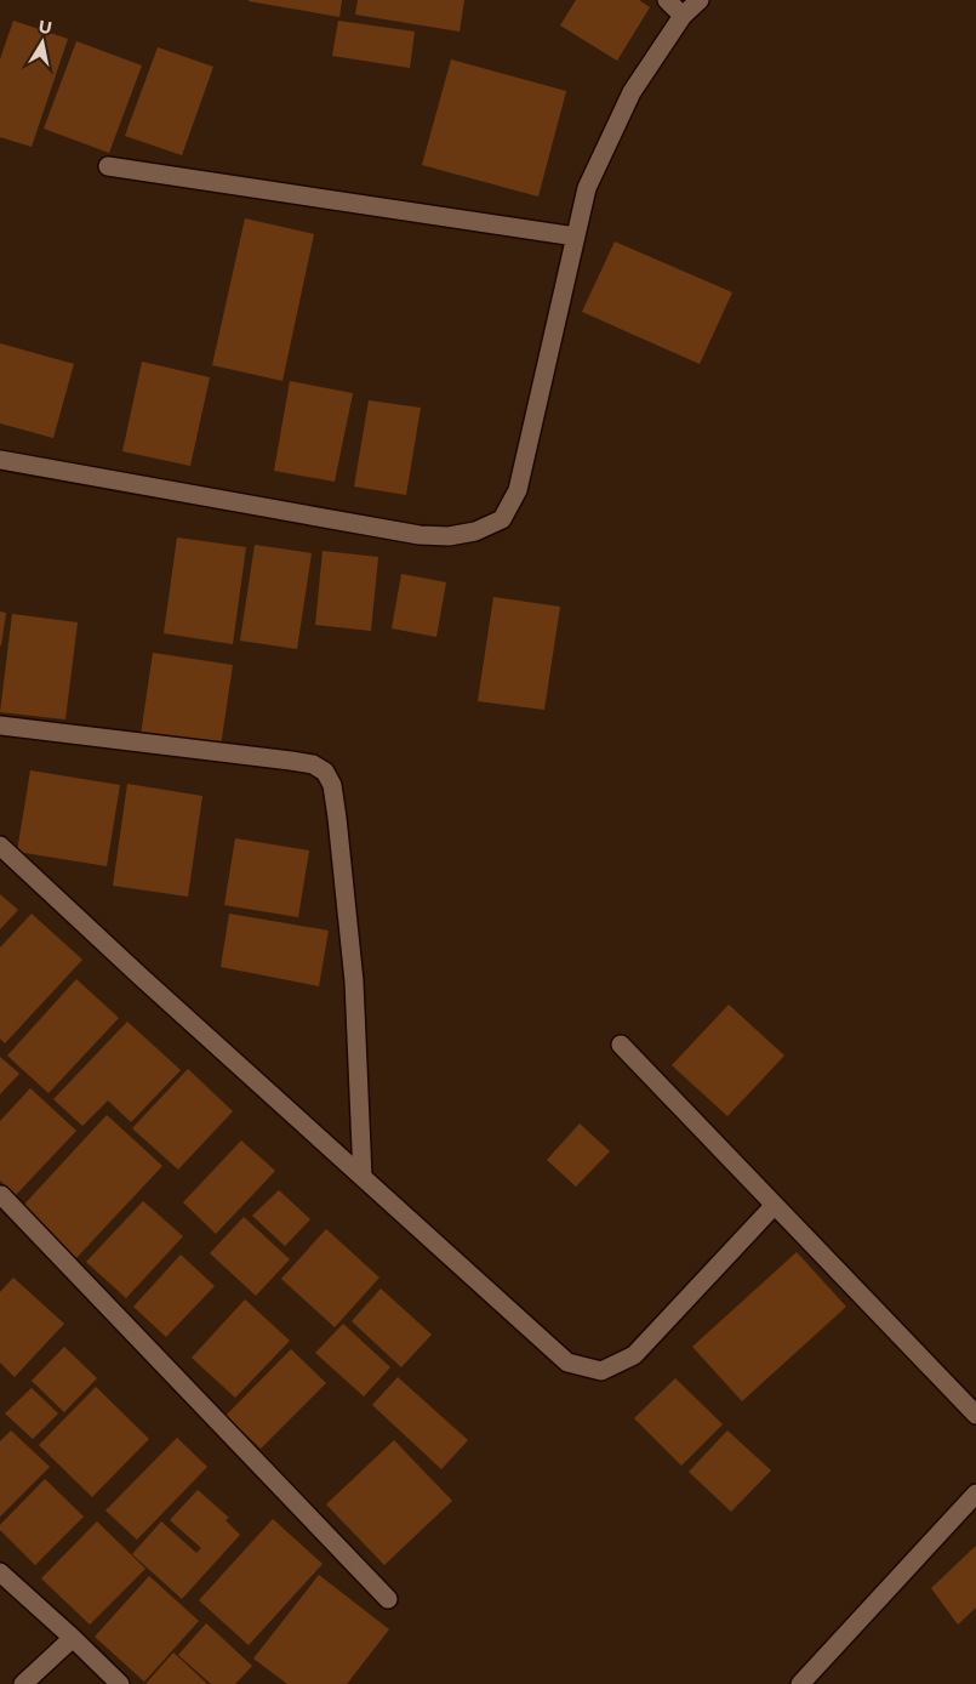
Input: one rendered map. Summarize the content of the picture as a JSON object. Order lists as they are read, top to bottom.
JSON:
{
  "north": "top"
}
